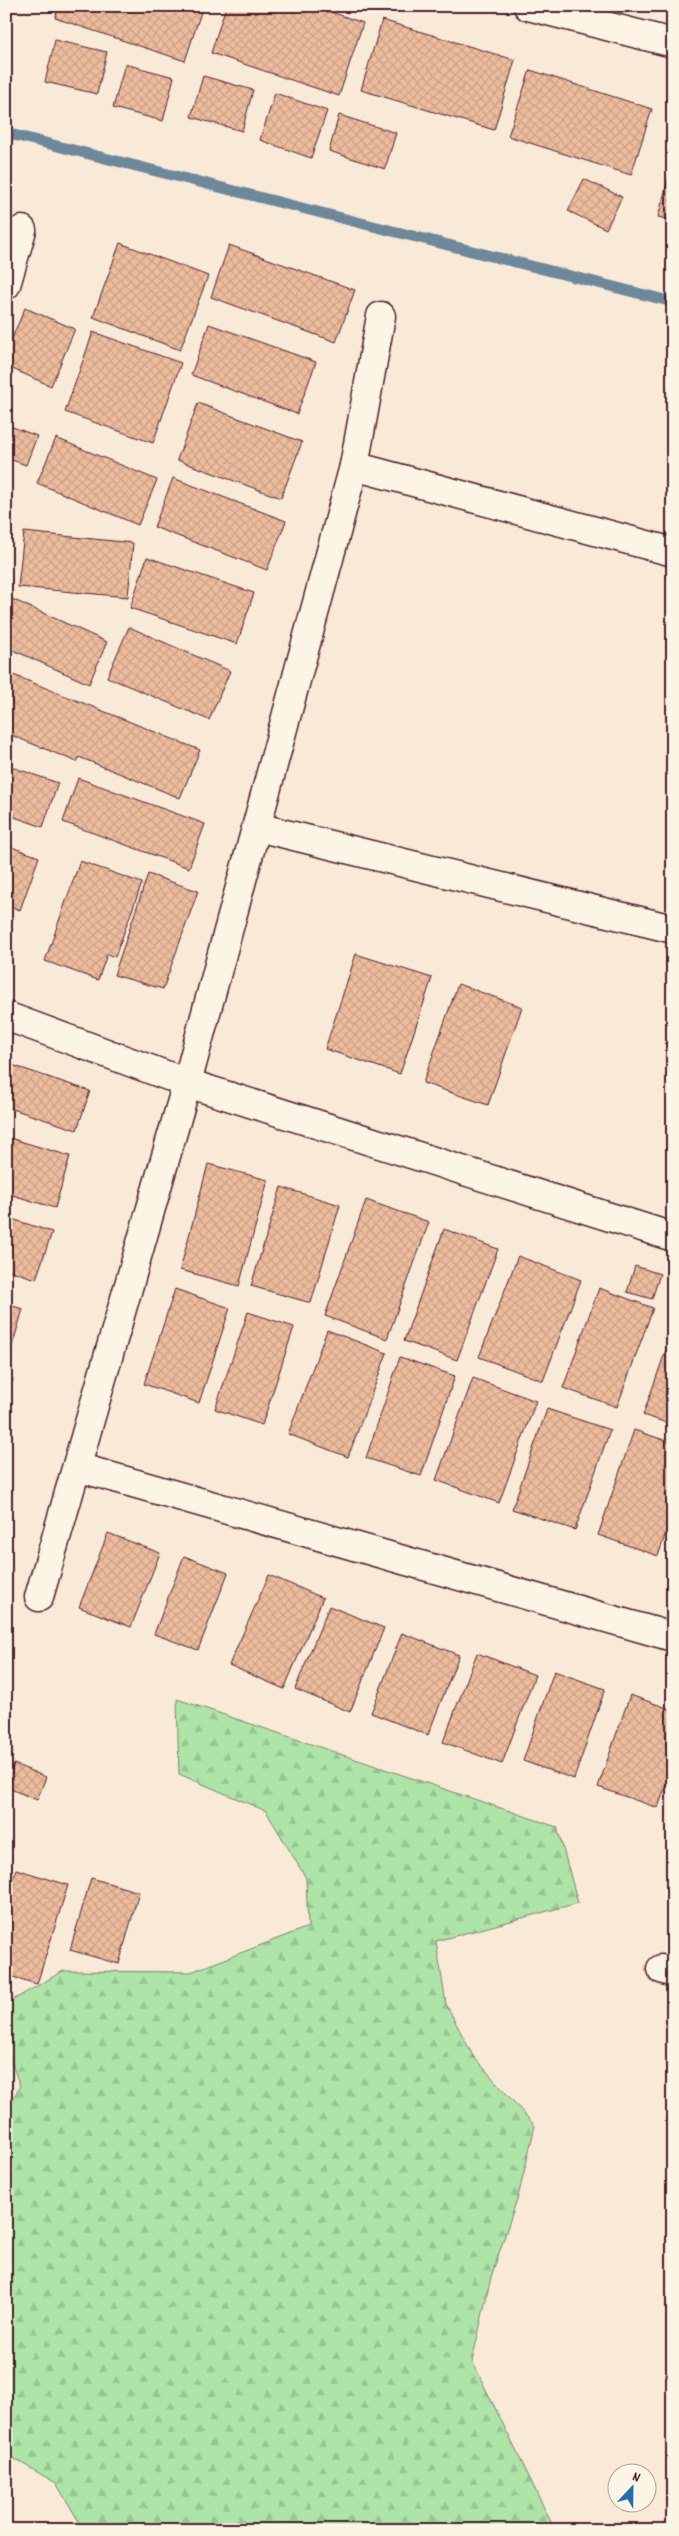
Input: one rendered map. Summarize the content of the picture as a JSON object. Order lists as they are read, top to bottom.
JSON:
{
  "north": "top"
}
